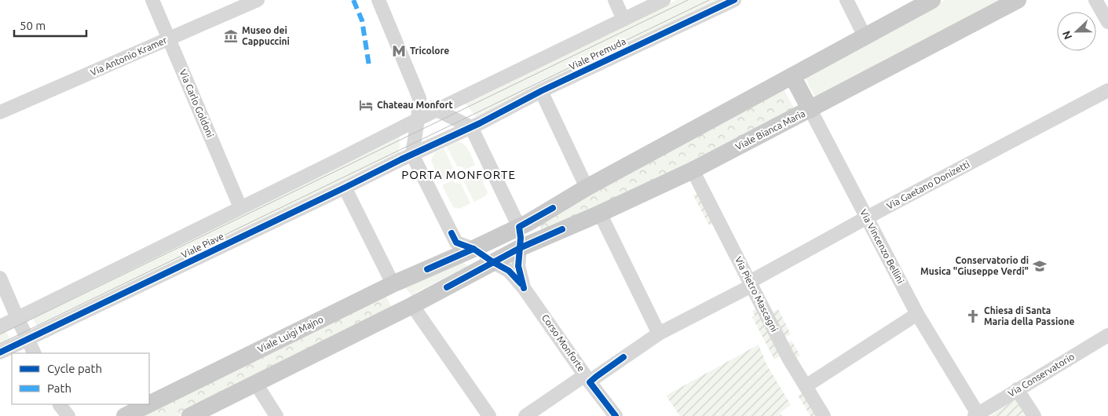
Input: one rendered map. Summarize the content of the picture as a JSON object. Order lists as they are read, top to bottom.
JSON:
{
  "streets": {
    "main road": ["Viale Bianca Maria", "Via Vincenzo Bellini", "Viale Luigi Majno"],
    "street": [
      "Viale Premuda",
      "Via Antonio Kramer",
      "Via Carlo Goldoni",
      "Via Gaetano Donizetti",
      "Viale Piave",
      "Via Pietro Mascagni",
      "Corso Monforte",
      "Via Conservatorio"
    ]
  },
  "crossings": [
    ["Viale Premuda", "Viale Piave"],
    ["Via Antonio Kramer", "Via Carlo Goldoni"],
    ["Via Carlo Goldoni", "Viale Piave"],
    ["Viale Bianca Maria", "Via Vincenzo Bellini"],
    ["Viale Bianca Maria", "Via Pietro Mascagni"],
    ["Viale Bianca Maria", "Corso Monforte"],
    ["Via Gaetano Donizetti", "Via Vincenzo Bellini"],
    ["Via Gaetano Donizetti", "Via Pietro Mascagni"],
    ["Via Gaetano Donizetti", "Corso Monforte"],
    ["Via Vincenzo Bellini", "Via Conservatorio"]
  ],
  "districts": ["PORTA MONFORTE"],
  "places": {
    "museum": ["Museo dei Cappuccini"],
    "metro station": ["Tricolore"],
    "hotel": ["Chateau Monfort"],
    "school or university": ["Conservatorio di Musica \"Giuseppe Verdi\""],
    "church": ["Chiesa di Santa Maria della Passione"]
  },
  "legend": ["Cycle path", "Path"],
  "scale_bar": "50 m",
  "north": "left"
}
